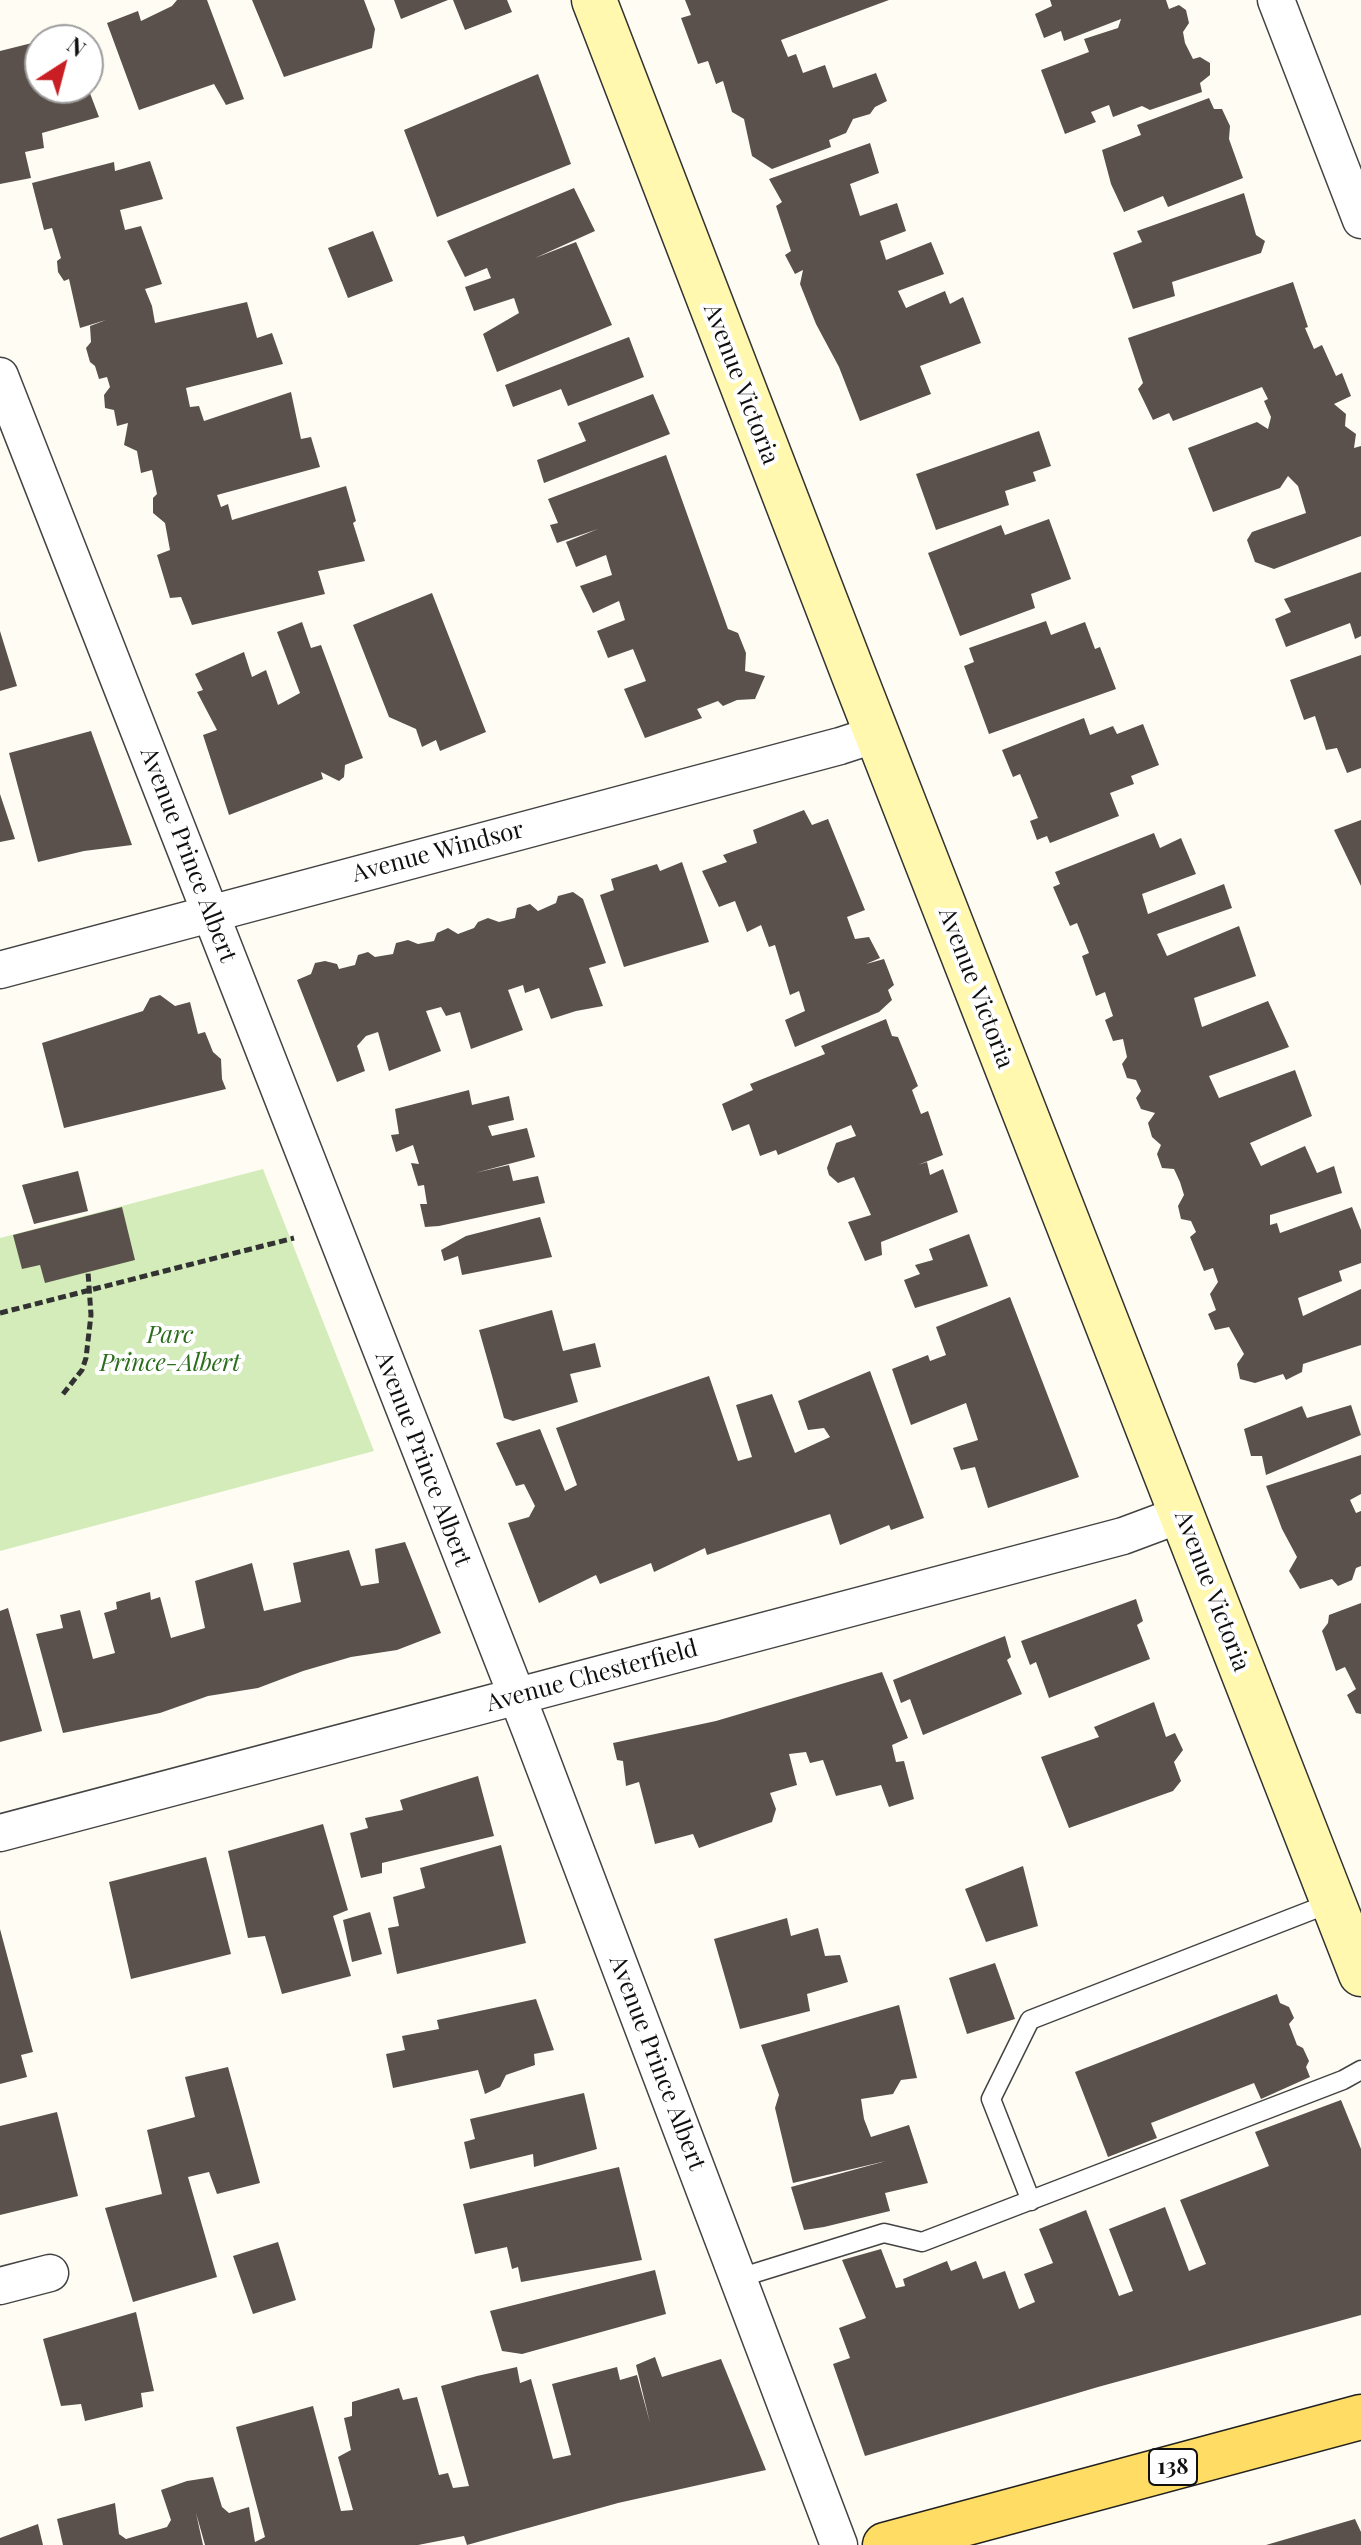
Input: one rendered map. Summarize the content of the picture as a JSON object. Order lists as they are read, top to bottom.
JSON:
{
  "streets": {
    "main road": ["138"],
    "street": [
      "Avenue Victoria",
      "Avenue Windsor",
      "Avenue Prince Albert",
      "Avenue Chesterfield"
    ]
  },
  "crossings": [
    ["Avenue Victoria", "Avenue Windsor"],
    ["Avenue Victoria", "Avenue Chesterfield"],
    ["Avenue Windsor", "Avenue Prince Albert"],
    ["Avenue Prince Albert", "Avenue Chesterfield"]
  ],
  "parks": ["Parc Prince-Albert"],
  "north": "top right"
}
